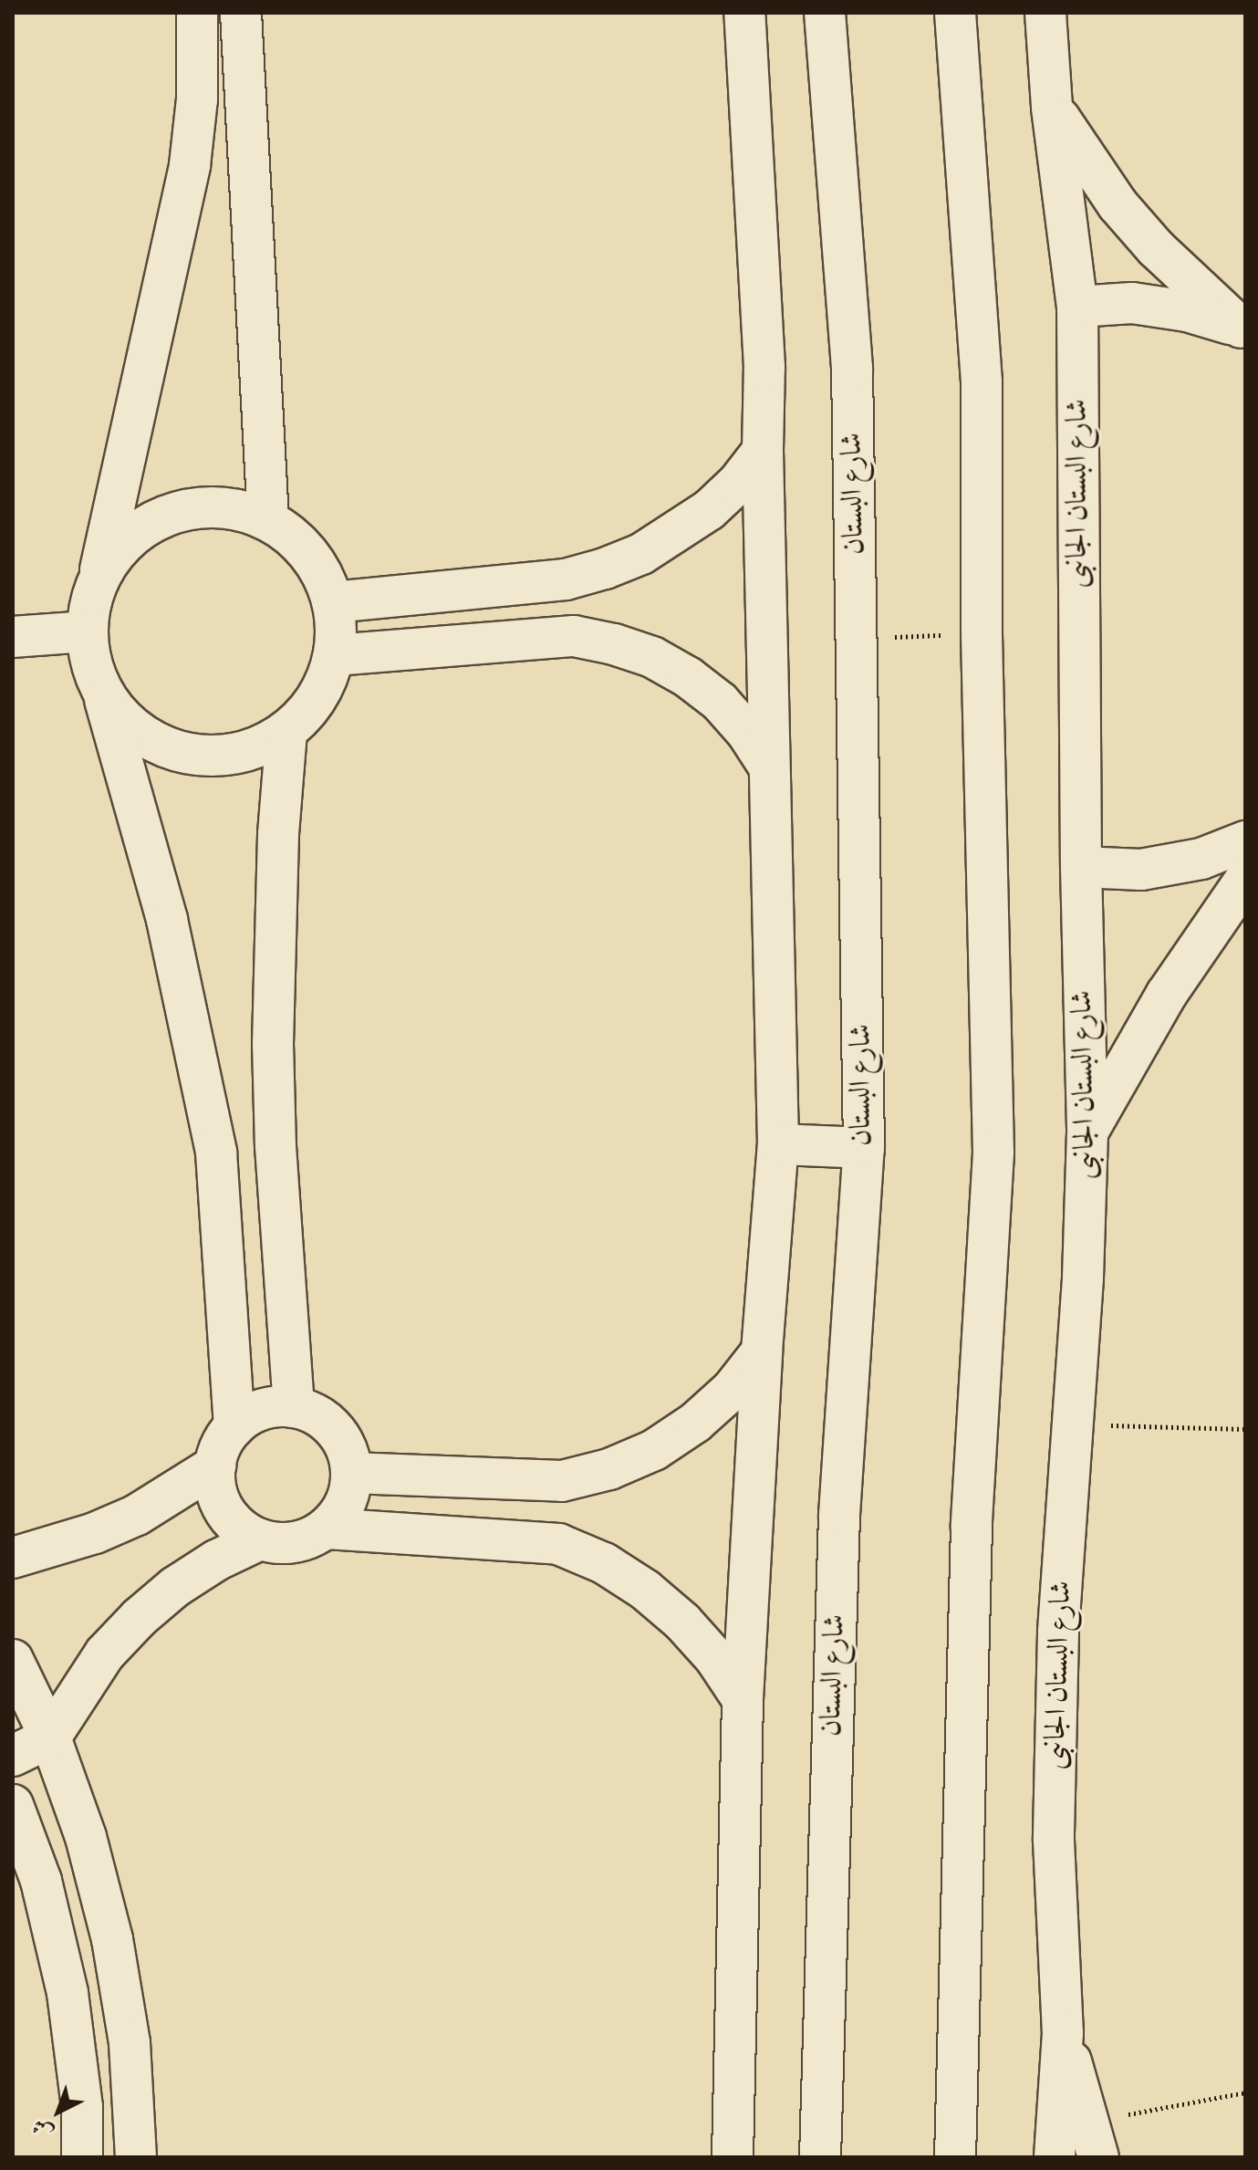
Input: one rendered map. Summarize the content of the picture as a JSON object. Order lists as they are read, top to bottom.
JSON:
{
  "streets": {
    "street": ["شارع البستان", "شارع البستان الجانبى"]
  },
  "north": "bottom left"
}
